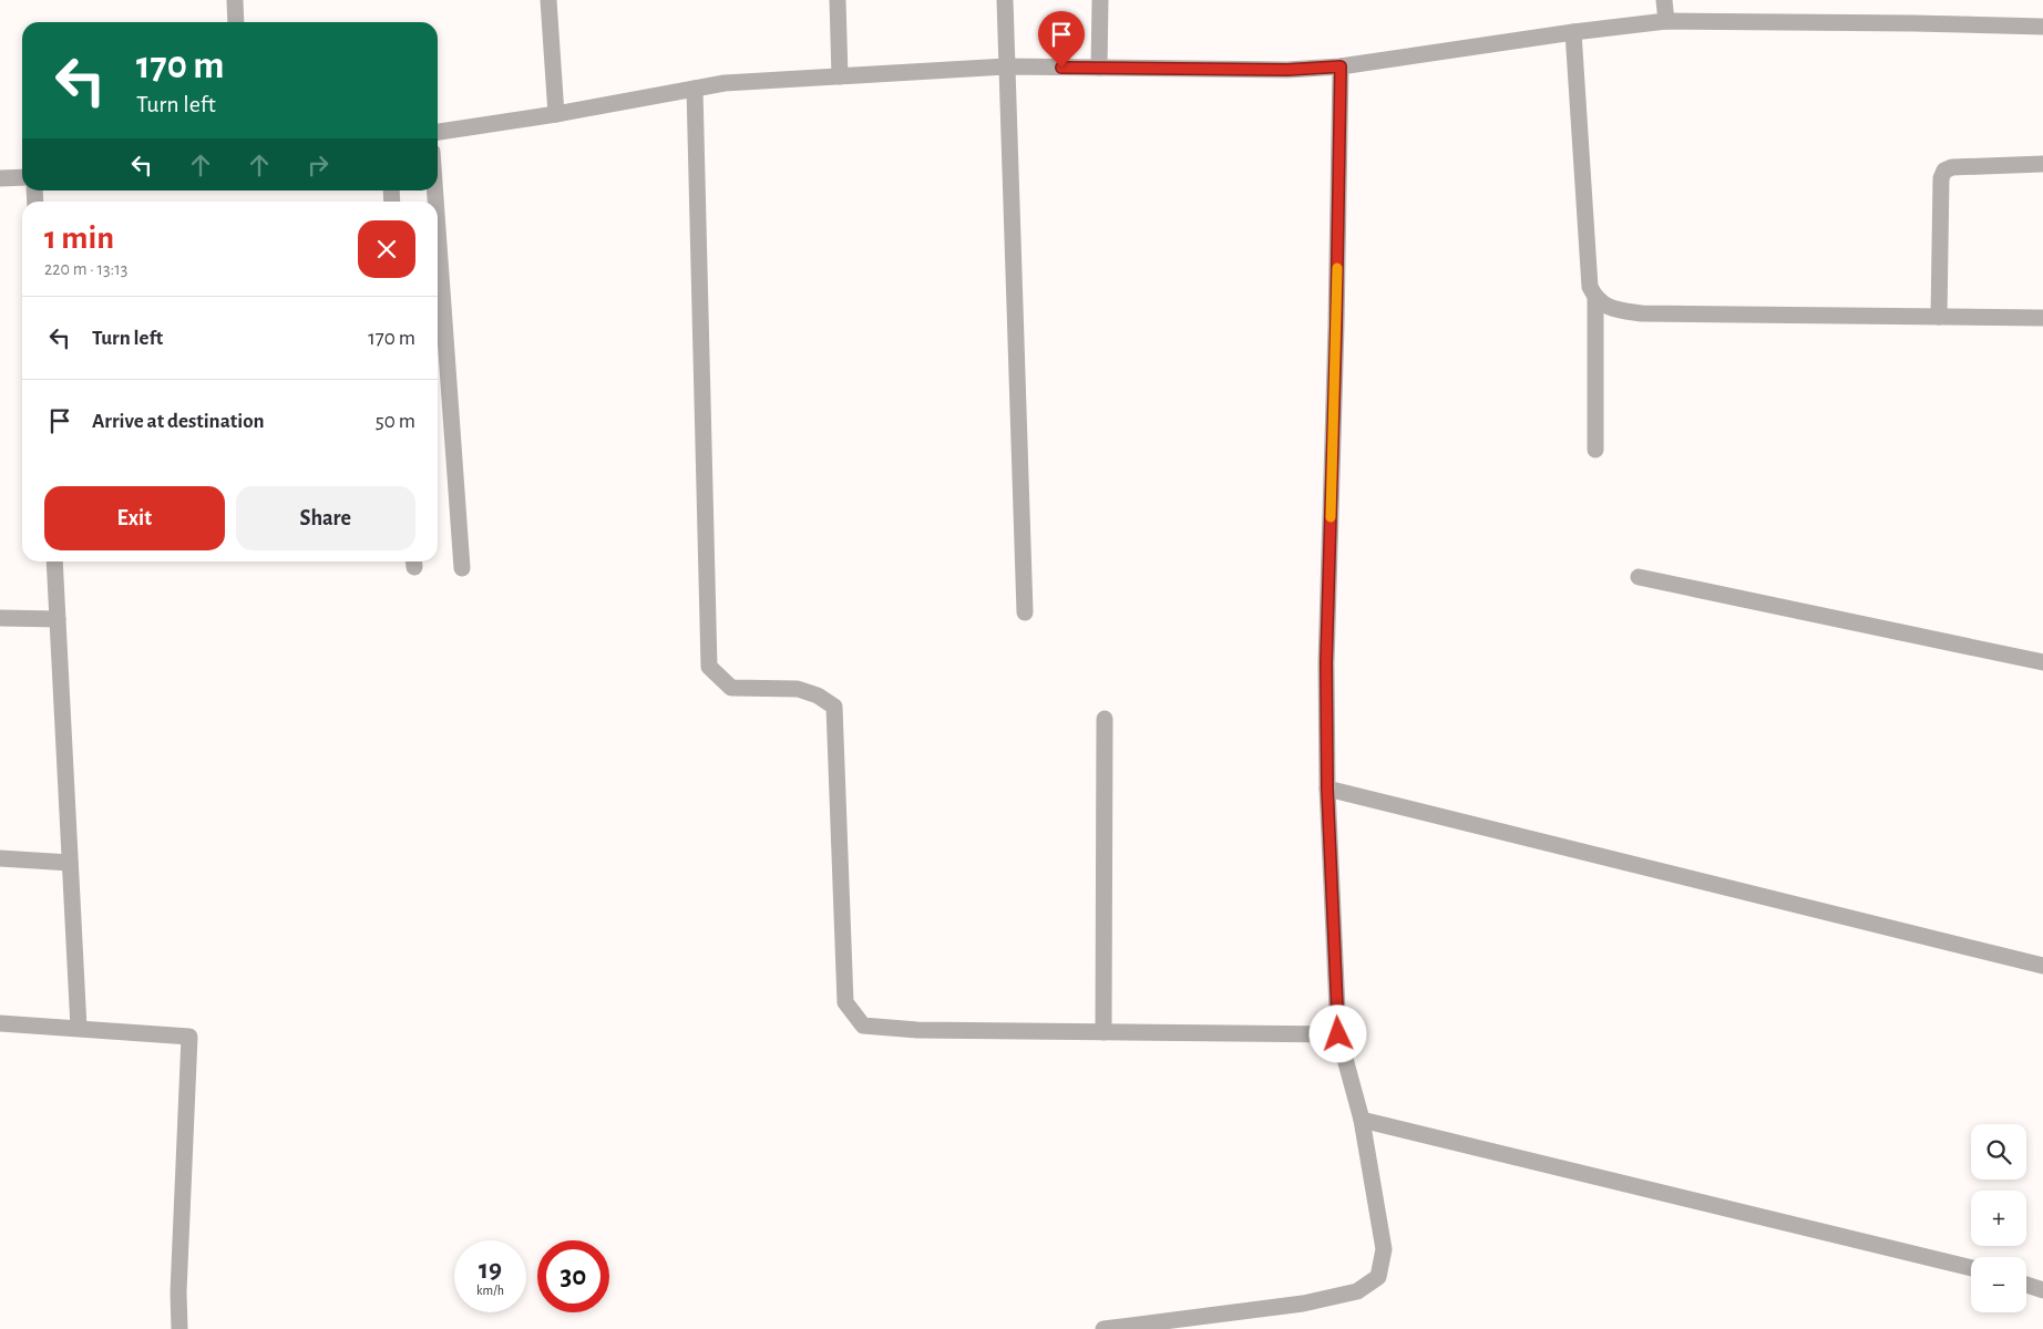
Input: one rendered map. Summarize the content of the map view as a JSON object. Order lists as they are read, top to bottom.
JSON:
{
  "page": {
    "turn": ["170 m", "Turn left"],
    "heading": ["1 min", "220 m · 13:13"],
    "list": [
      {
        "name": "Turn left",
        "value": "170 m"
      },
      {
        "name": "Arrive at destination",
        "value": "50 m"
      }
    ],
    "buttons": ["Exit", "Share"],
    "map_buttons": ["+", "−"],
    "speed": "19 km/h",
    "limit": "30"
  }
}
